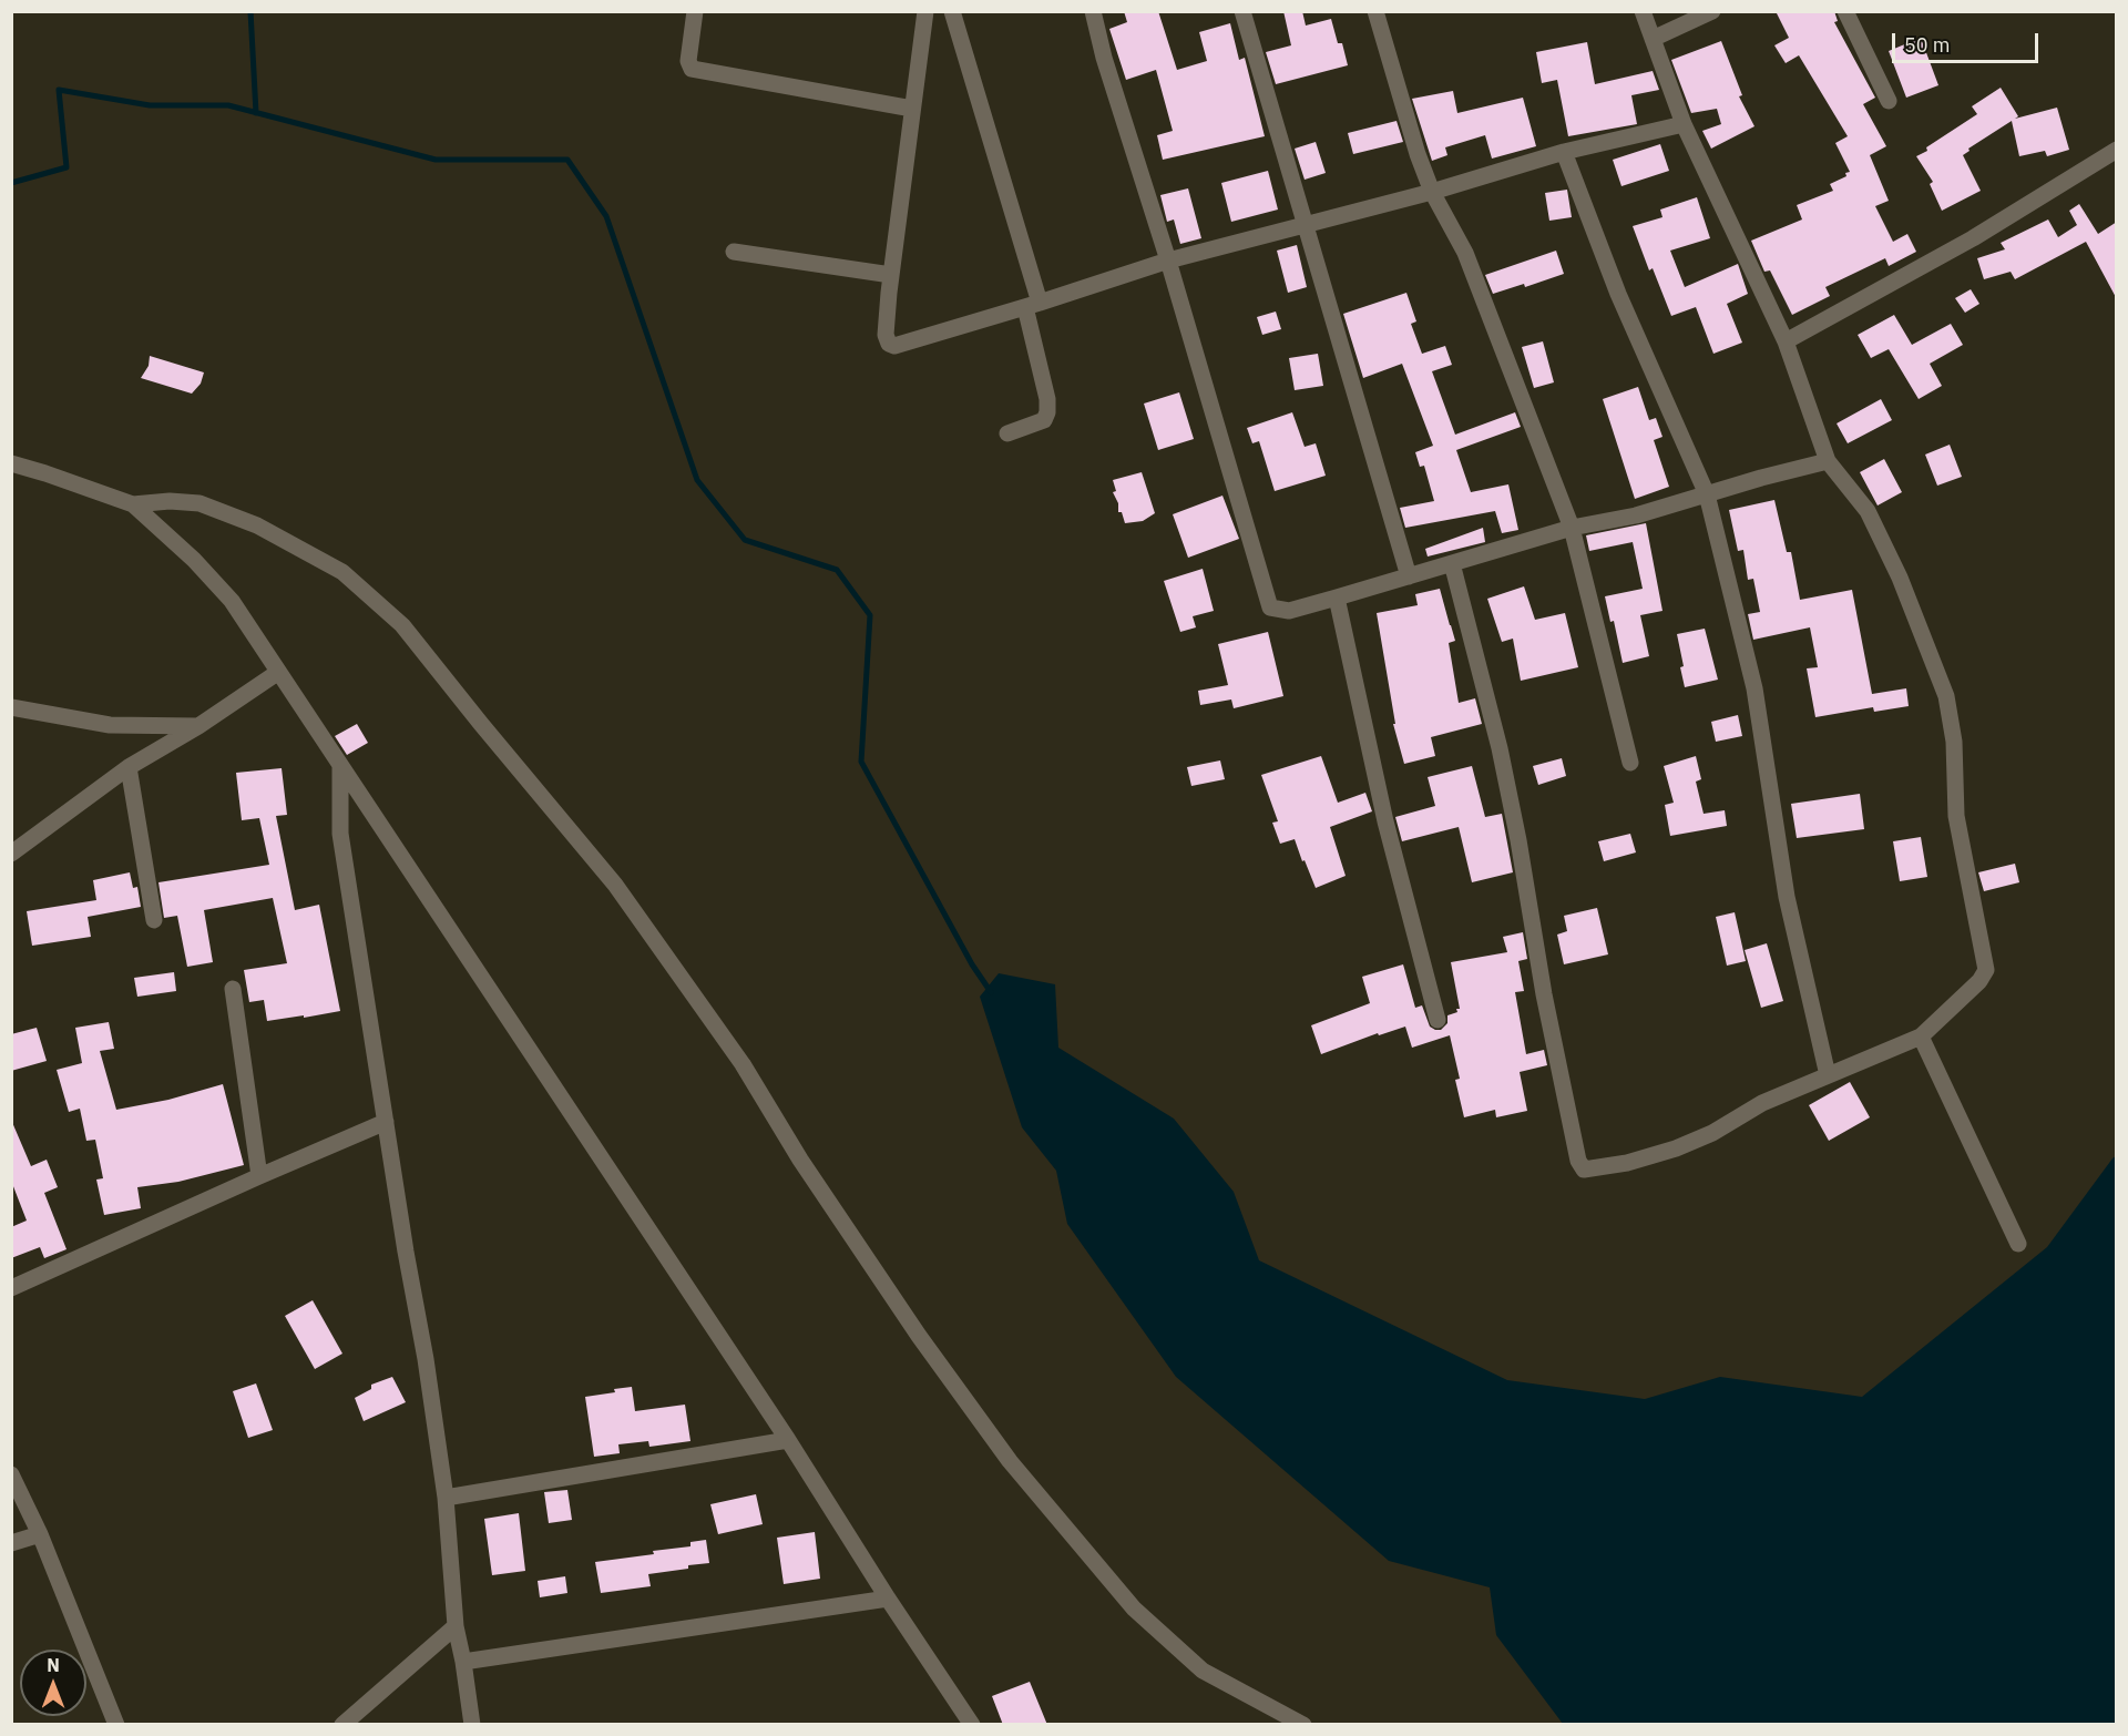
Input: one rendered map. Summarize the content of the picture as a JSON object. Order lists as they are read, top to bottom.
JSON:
{
  "scale_bar": "50 m",
  "north": "top"
}
